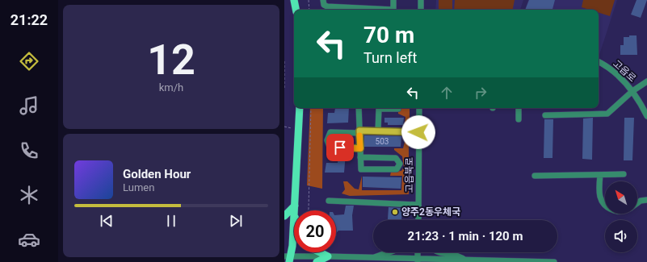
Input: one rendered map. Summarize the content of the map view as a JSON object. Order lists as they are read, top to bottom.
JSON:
{
  "streets": {
    "street": ["고읍로", "고읍북로"]
  },
  "places": ["양주2동우체국"],
  "house_numbers": ["503"],
  "north": "top left",
  "page": {
    "tabs": "21:22",
    "tile": ["12", "km/h"],
    "turn": ["70 m", "Turn left"],
    "song": ["Golden Hour", "Lumen"],
    "limit": "20",
    "trip": "21:23 · 1 min · 120 m"
  }
}
